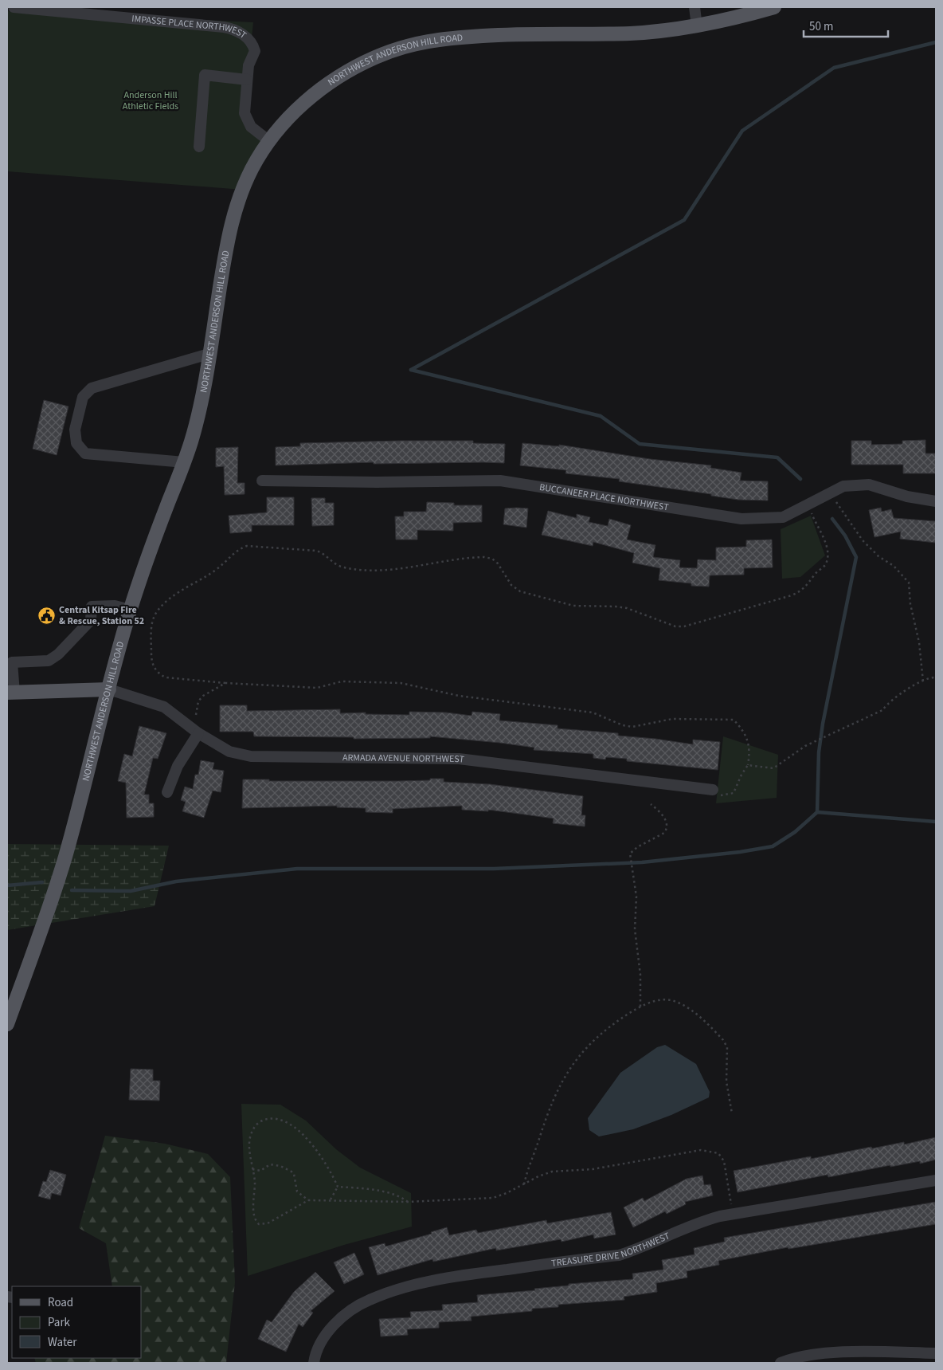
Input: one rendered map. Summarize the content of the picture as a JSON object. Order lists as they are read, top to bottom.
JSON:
{
  "streets": {
    "main road": ["NORTHWEST ANDERSON HILL ROAD"],
    "street": [
      "IMPASSE PLACE NORTHWEST",
      "BUCCANEER PLACE NORTHWEST",
      "ARMADA AVENUE NORTHWEST",
      "TREASURE DRIVE NORTHWEST"
    ]
  },
  "crossings": [
    ["IMPASSE PLACE NORTHWEST", "NORTHWEST ANDERSON HILL ROAD"],
    ["NORTHWEST ANDERSON HILL ROAD", "ARMADA AVENUE NORTHWEST"]
  ],
  "parks": ["Anderson Hill Athletic Fields"],
  "places": {
    "public building": ["Central Kitsap Fire & Rescue, Station 52"]
  },
  "legend": ["Road", "Park", "Water"],
  "scale_bar": "50 m"
}
